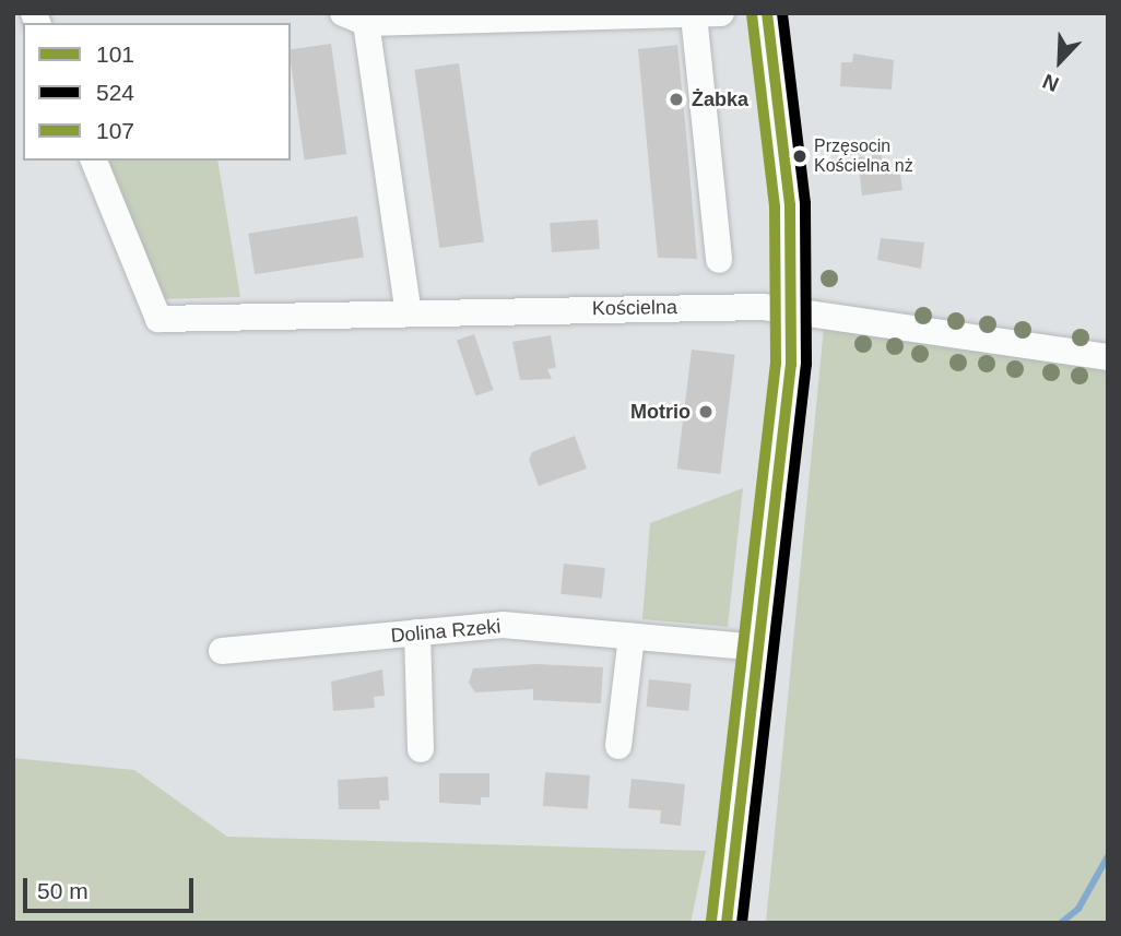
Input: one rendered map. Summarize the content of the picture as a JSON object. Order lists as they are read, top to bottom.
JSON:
{
  "streets": {
    "street": ["Kościelna", "Dolina Rzeki"]
  },
  "places": ["Żabka", "Przęsocin Kościelna nż", "Motrio"],
  "lines": ["transit line 101", "transit line 524", "transit line 107"],
  "legend": ["101", "524", "107"],
  "scale_bar": "50 m",
  "north": "bottom left"
}
